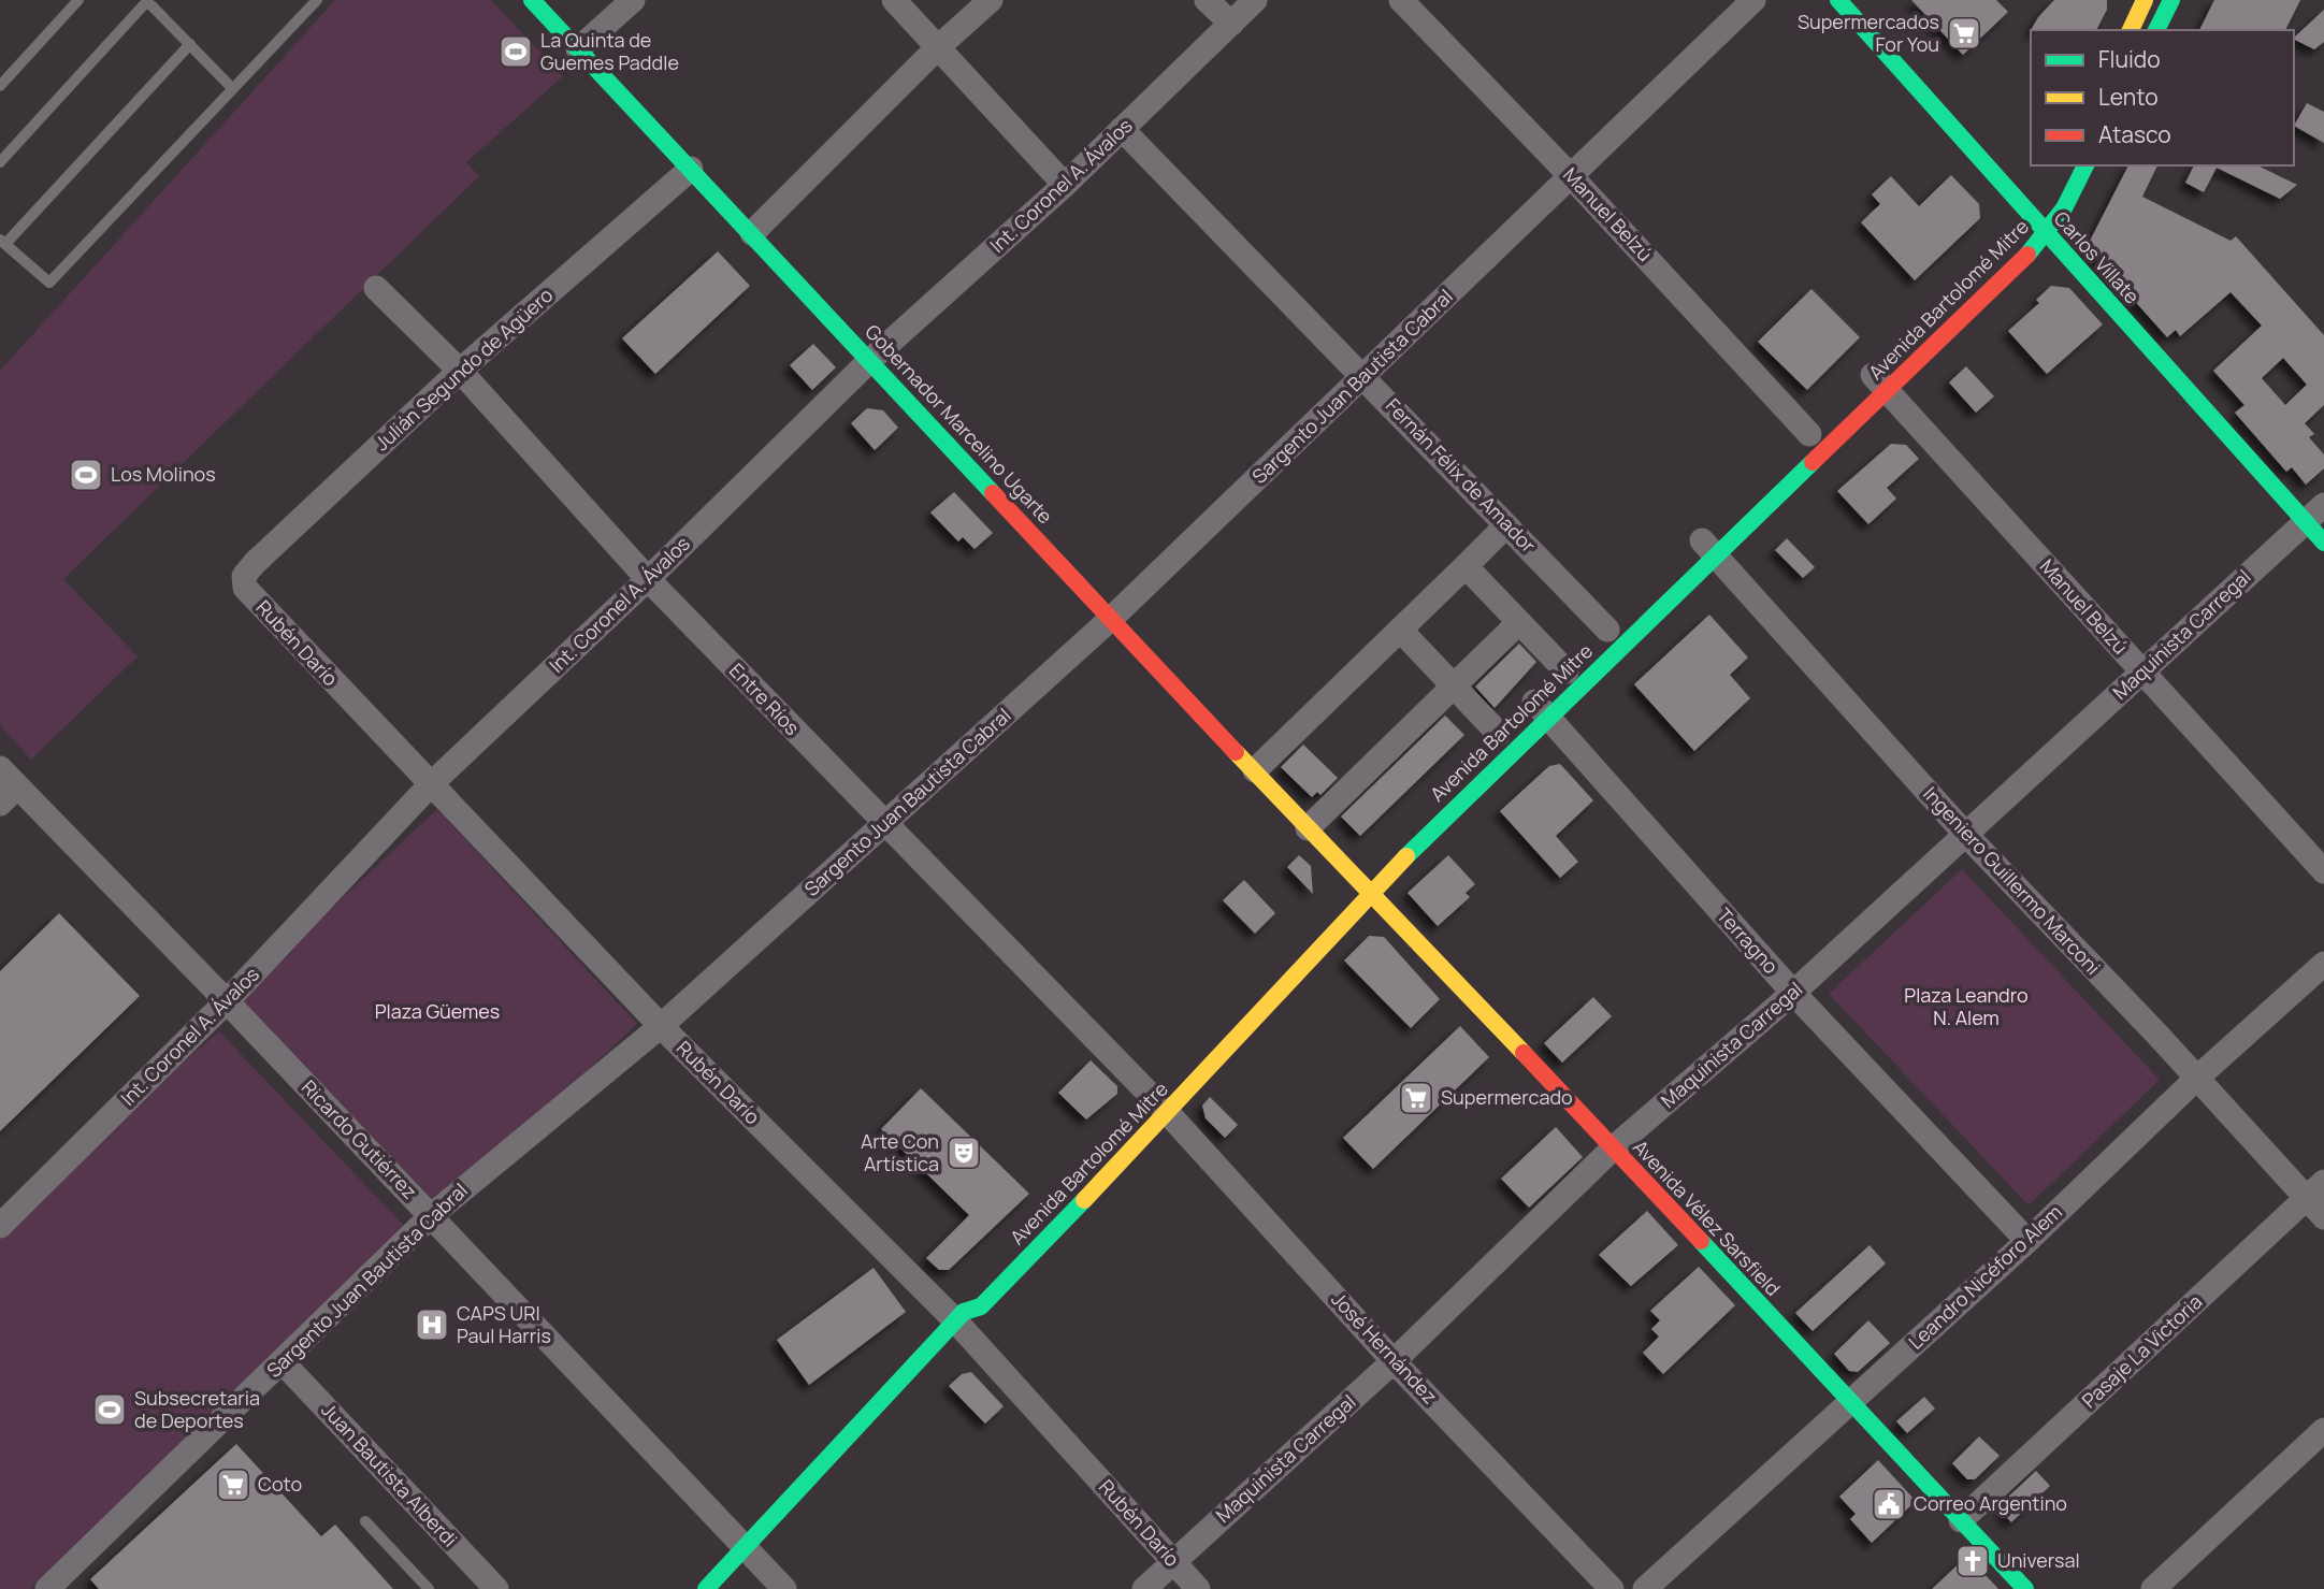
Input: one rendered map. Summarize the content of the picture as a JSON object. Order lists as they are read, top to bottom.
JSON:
{
  "streets": {
    "main road": [
      "Carlos Villate",
      "Avenida Bartolomé Mitre",
      "Gobernador Marcelino Ugarte",
      "Avenida Vélez Sarsfield"
    ],
    "street": [
      "Int. Coronel A. Ávalos",
      "Manuel Belzú",
      "Julián Segundo de Agüero",
      "Sargento Juan Bautista Cabral",
      "Fernán Félix de Amador",
      "Maquinista Carregal",
      "Rubén Darío",
      "Entre Ríos",
      "Ingeniero Guillermo Marconi",
      "Terragno",
      "Ricardo Gutiérrez",
      "Leandro Nicéforo Alem",
      "José Hernández",
      "Pasaje La Victoria",
      "Juan Bautista Alberdi"
    ]
  },
  "crossings": [
    ["Int. Coronel A. Ávalos", "Gobernador Marcelino Ugarte"],
    ["Int. Coronel A. Ávalos", "Fernán Félix de Amador"],
    ["Int. Coronel A. Ávalos", "Rubén Darío"],
    ["Int. Coronel A. Ávalos", "Entre Ríos"],
    ["Int. Coronel A. Ávalos", "Ricardo Gutiérrez"],
    ["Manuel Belzú", "Avenida Bartolomé Mitre"],
    ["Manuel Belzú", "Sargento Juan Bautista Cabral"],
    ["Manuel Belzú", "Maquinista Carregal"],
    ["Carlos Villate", "Avenida Bartolomé Mitre"],
    ["Carlos Villate", "Maquinista Carregal"],
    ["Avenida Bartolomé Mitre", "Rubén Darío"],
    ["Avenida Bartolomé Mitre", "Entre Ríos"],
    ["Avenida Bartolomé Mitre", "Ingeniero Guillermo Marconi"],
    ["Avenida Bartolomé Mitre", "Terragno"],
    ["Avenida Bartolomé Mitre", "Ricardo Gutiérrez"],
    ["Avenida Bartolomé Mitre", "Avenida Vélez Sarsfield"],
    ["Avenida Bartolomé Mitre", "José Hernández"],
    ["Julián Segundo de Agüero", "Gobernador Marcelino Ugarte"],
    ["Julián Segundo de Agüero", "Rubén Darío"],
    ["Julián Segundo de Agüero", "Entre Ríos"],
    ["Sargento Juan Bautista Cabral", "Gobernador Marcelino Ugarte"],
    ["Sargento Juan Bautista Cabral", "Fernán Félix de Amador"],
    ["Sargento Juan Bautista Cabral", "Rubén Darío"],
    ["Sargento Juan Bautista Cabral", "Entre Ríos"],
    ["Sargento Juan Bautista Cabral", "Ricardo Gutiérrez"],
    ["Sargento Juan Bautista Cabral", "Juan Bautista Alberdi"],
    ["Gobernador Marcelino Ugarte", "Avenida Vélez Sarsfield"],
    ["Maquinista Carregal", "Rubén Darío"],
    ["Maquinista Carregal", "Ingeniero Guillermo Marconi"],
    ["Maquinista Carregal", "Terragno"],
    ["Maquinista Carregal", "Avenida Vélez Sarsfield"],
    ["Maquinista Carregal", "José Hernández"],
    ["Entre Ríos", "José Hernández"],
    ["Ingeniero Guillermo Marconi", "Leandro Nicéforo Alem"],
    ["Ingeniero Guillermo Marconi", "Pasaje La Victoria"],
    ["Terragno", "Leandro Nicéforo Alem"],
    ["Avenida Vélez Sarsfield", "Leandro Nicéforo Alem"],
    ["Avenida Vélez Sarsfield", "Pasaje La Victoria"]
  ],
  "parks": ["Plaza Leandro N. Alem", "Plaza Güemes"],
  "places": {
    "supermarket": ["Supermercados For You", "Supermercado", "Coto"],
    "sports": ["La Quinta de Guemes Paddle", "Los Molinos", "Subsecretaria de Deportes"],
    "theatre": ["Arte Con Artística"],
    "hospital": ["CAPS URI Paul Harris"],
    "public building": ["Correo Argentino"],
    "church": ["Universal"]
  },
  "legend": ["Fluido", "Lento", "Atasco"]
}
